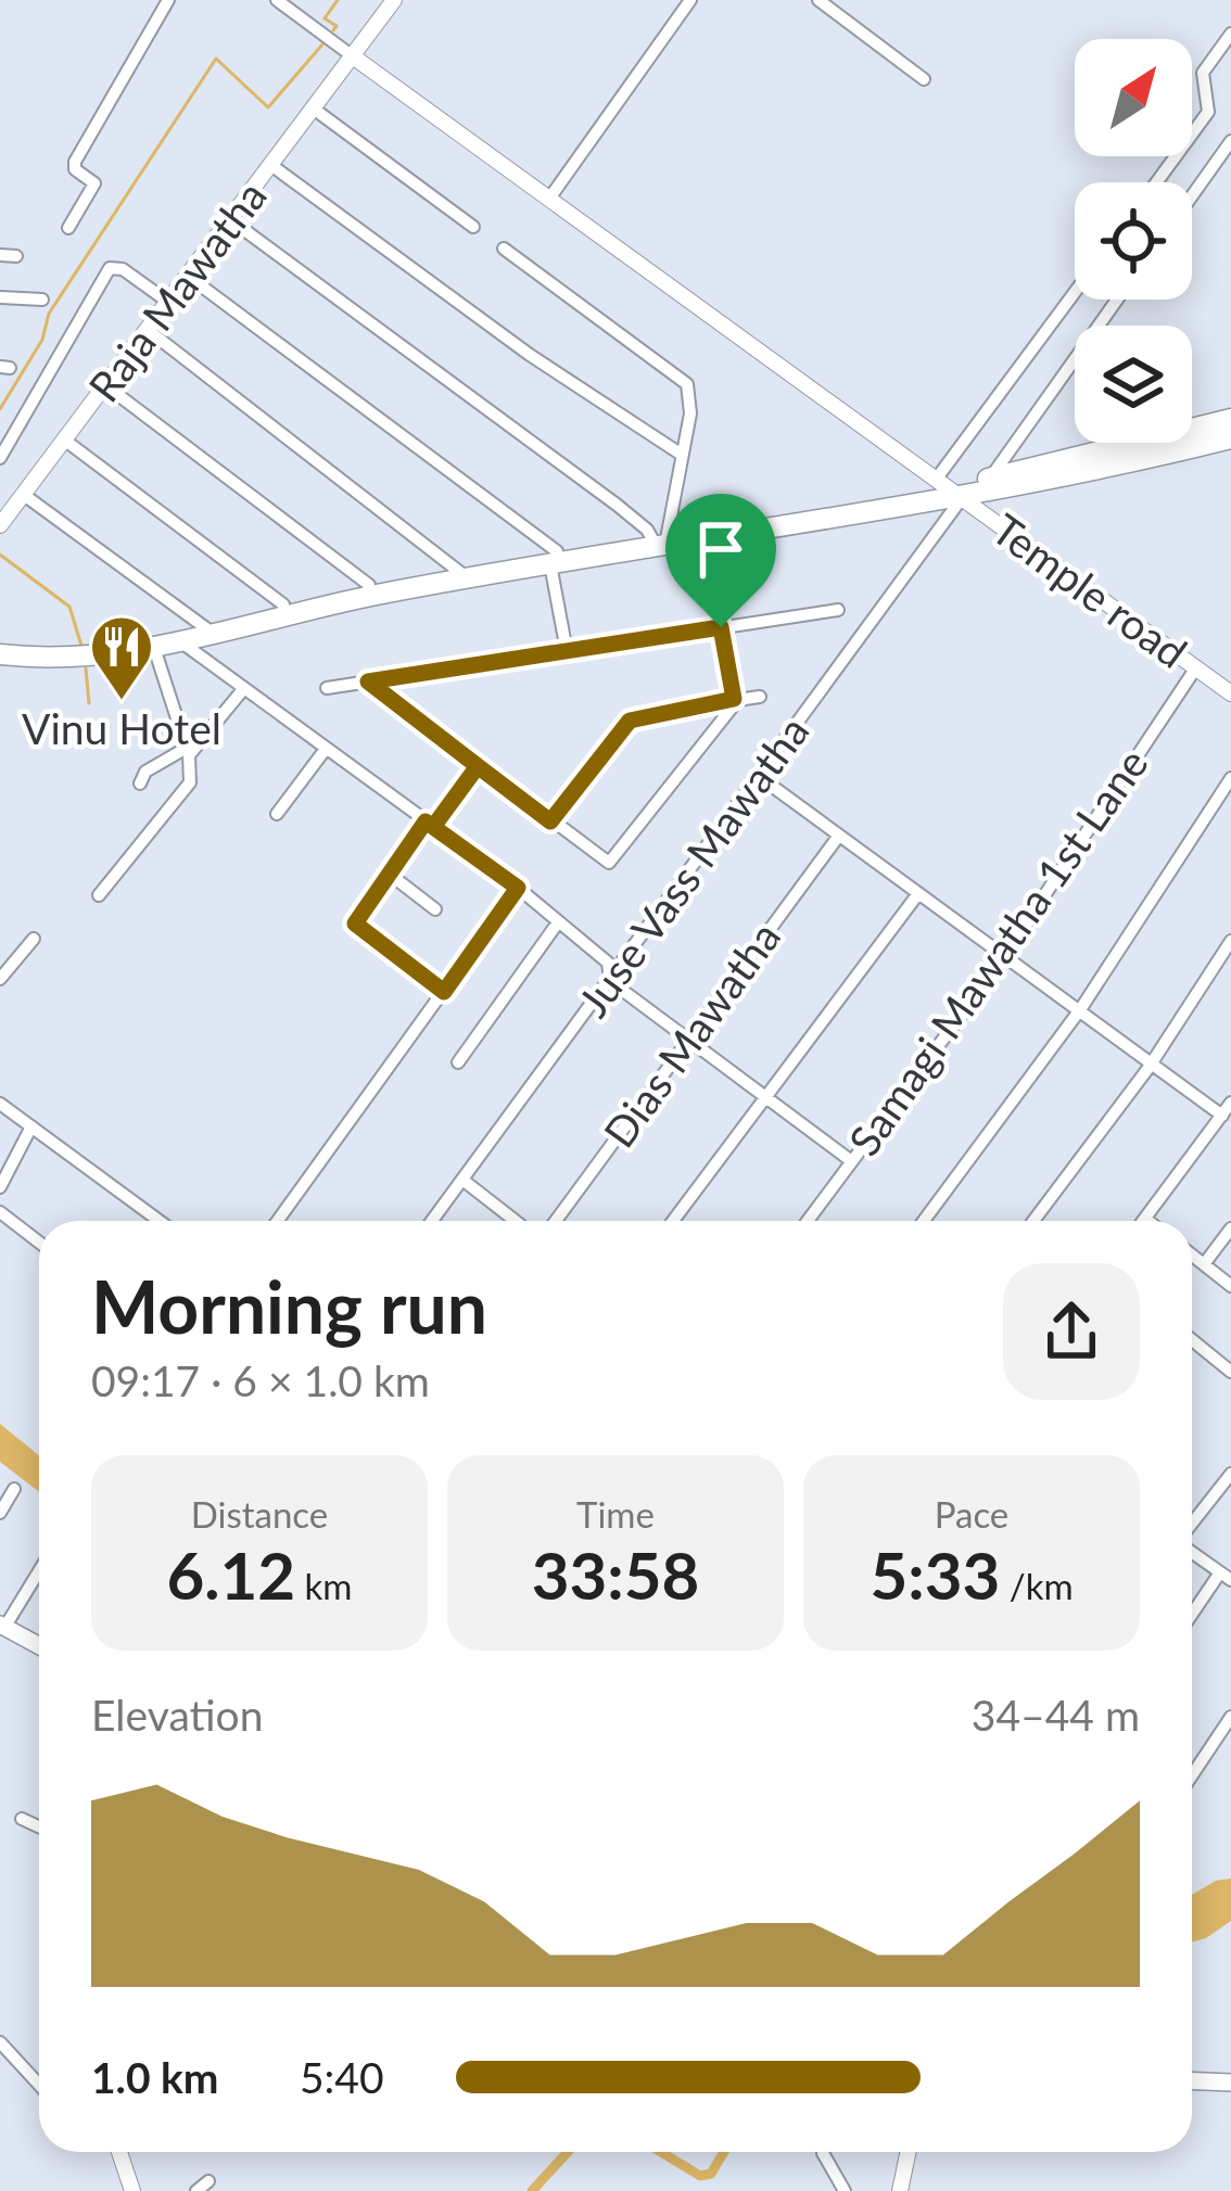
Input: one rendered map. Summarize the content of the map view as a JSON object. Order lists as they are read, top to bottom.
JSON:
{
  "streets": {
    "street": [
      "Raja Mawatha",
      "Temple road",
      "Juse Vass Mawatha",
      "Samagi Mawatha 1st Lane",
      "Dias Mawatha"
    ]
  },
  "crossings": [
    ["Raja Mawatha", "Temple road"],
    ["Temple road", "Juse Vass Mawatha"],
    ["Temple road", "Samagi Mawatha 1st Lane"]
  ],
  "places": {
    "restaurant": ["Vinu Hotel"]
  },
  "north": "top right",
  "page": {
    "heading": ["Morning run", "09:17 · 6 × 1.0 km"],
    "stats": [
      ["Distance", "6.12 km"],
      ["Time", "33:58"],
      ["Pace", "5:33 /km"]
    ],
    "chart": ["Elevation", "34–44 m"],
    "list": [
      {
        "name": "1.0 km",
        "note": "5:40"
      }
    ]
  }
}
